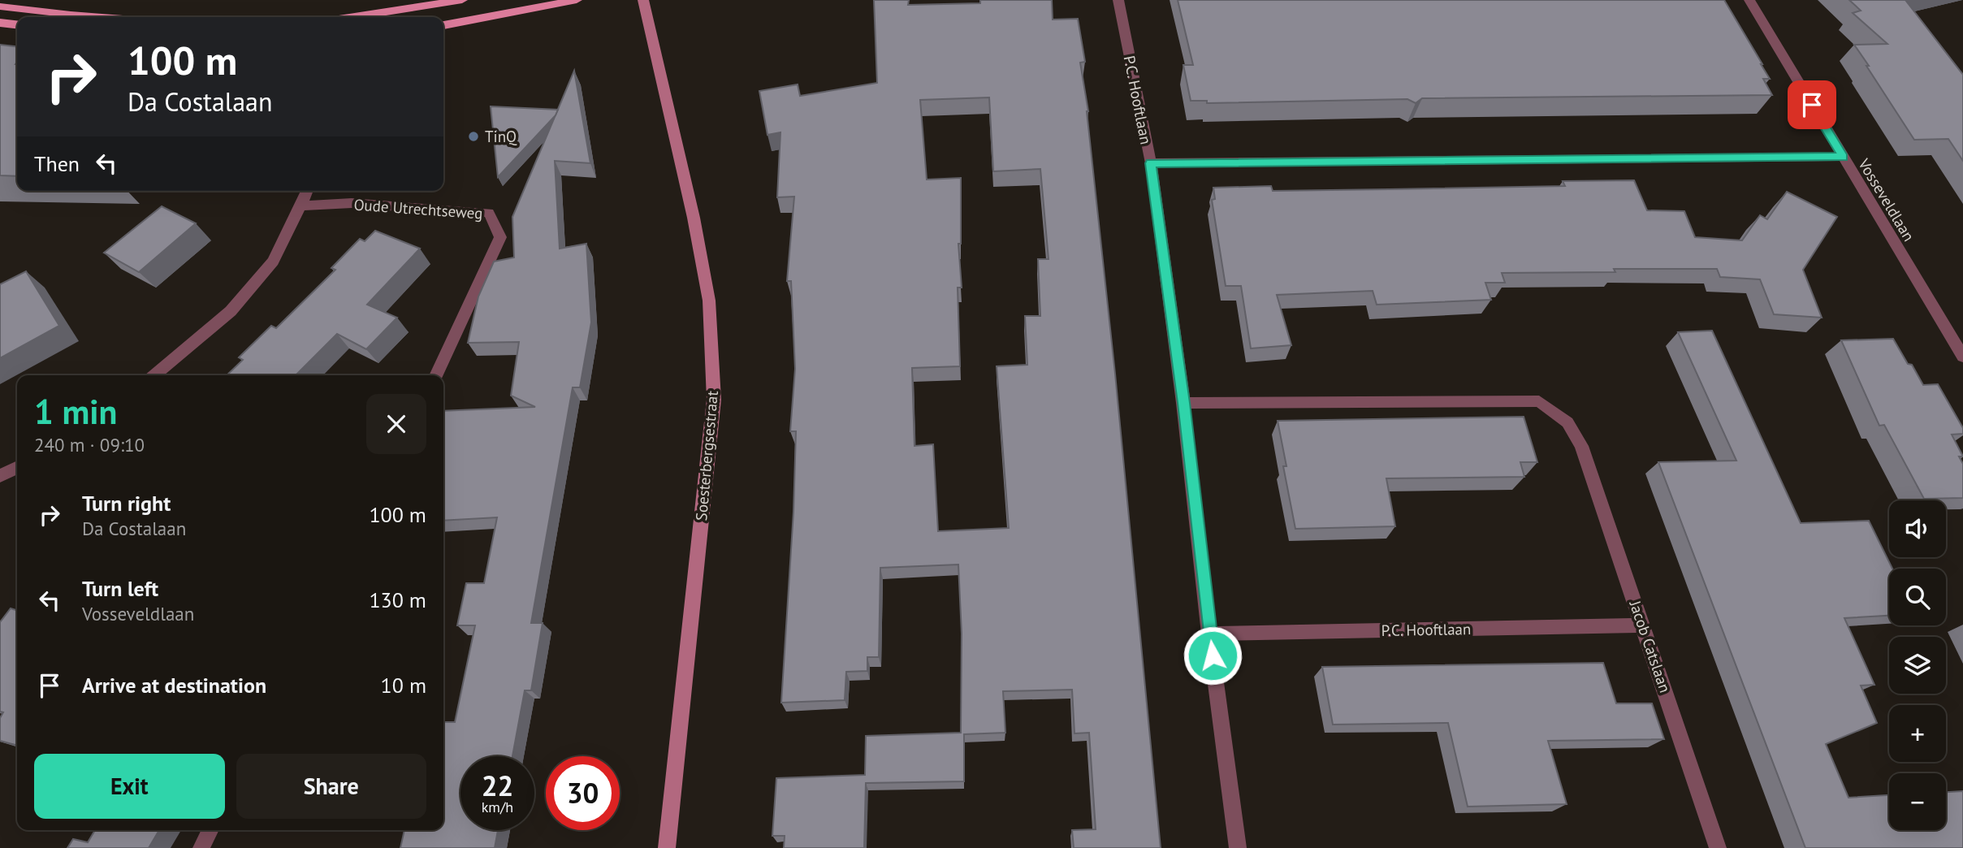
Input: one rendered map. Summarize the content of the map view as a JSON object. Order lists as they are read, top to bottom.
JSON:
{
  "streets": {
    "main road": ["Soesterbergsestraat"],
    "street": [
      "P.C. Hooftlaan",
      "Vosseveldlaan",
      "Oude Utrechtseweg",
      "Jacob Catslaan"
    ]
  },
  "crossings": [
    ["P.C. Hooftlaan", "Jacob Catslaan"]
  ],
  "places": ["TinQ"],
  "page": {
    "turn": ["100 m", "Da Costalaan"],
    "then": "Then",
    "heading": ["1 min", "240 m · 09:10"],
    "list": [
      {
        "name": "Turn right",
        "note": "Da Costalaan",
        "value": "100 m"
      },
      {
        "name": "Turn left",
        "note": "Vosseveldlaan",
        "value": "130 m"
      },
      {
        "name": "Arrive at destination",
        "value": "10 m"
      }
    ],
    "map_buttons": ["+", "−"],
    "buttons": ["Exit", "Share"],
    "speed": "22 km/h",
    "limit": "30"
  }
}
